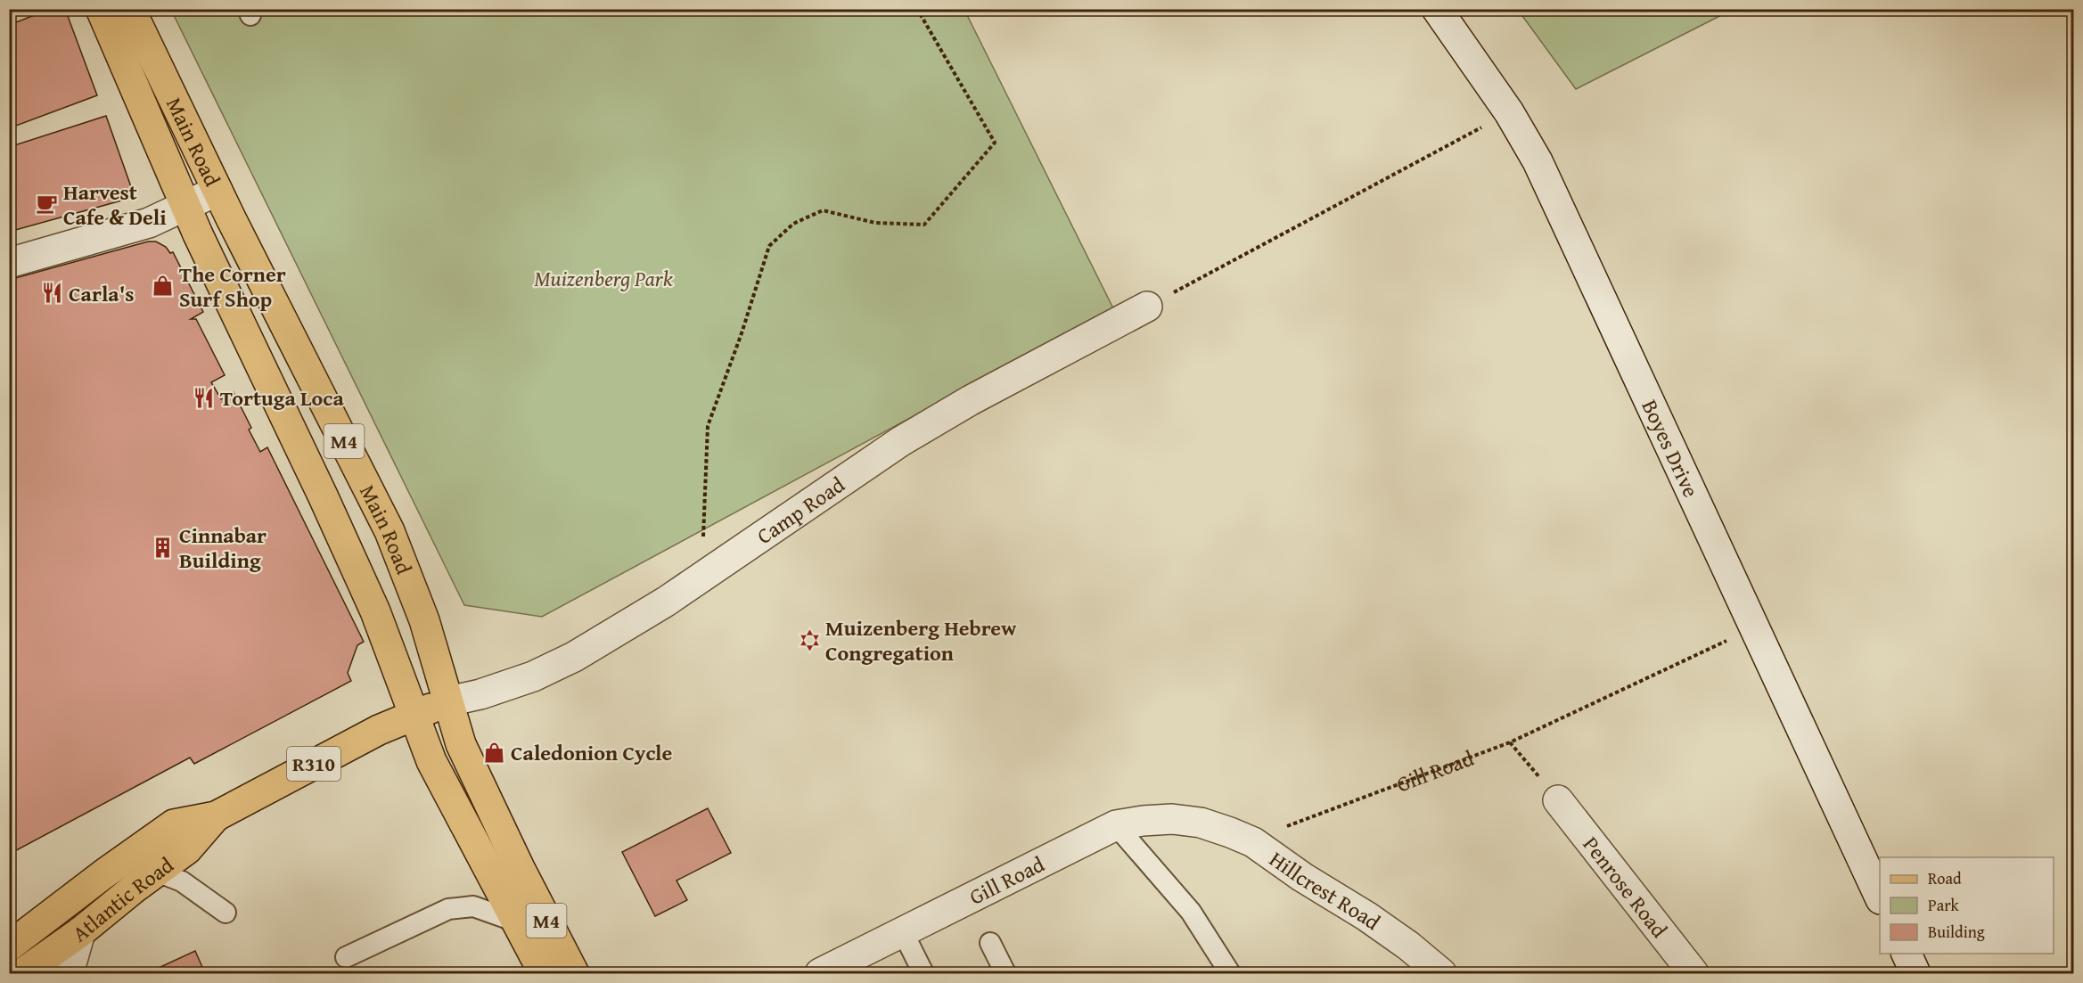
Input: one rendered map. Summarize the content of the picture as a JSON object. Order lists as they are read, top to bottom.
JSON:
{
  "streets": {
    "main road": [
      "Main Road",
      "M4",
      "R310",
      "Atlantic Road"
    ],
    "street": [
      "Boyes Drive",
      "Camp Road",
      "Gill Road",
      "Penrose Road",
      "Hillcrest Road"
    ]
  },
  "crossings": [
    ["Main Road", "Camp Road"],
    ["Main Road", "Atlantic Road"],
    ["Camp Road", "Atlantic Road"],
    ["Gill Road", "Hillcrest Road"]
  ],
  "parks": ["Muizenberg Park"],
  "places": {
    "cafe": ["Harvest Cafe & Deli"],
    "shop": ["The Corner Surf Shop", "Caledonion Cycle"],
    "restaurant": ["Carla's", "Tortuga Loca"],
    "building": ["Cinnabar Building"],
    "synagogue": ["Muizenberg Hebrew Congregation"]
  },
  "legend": ["Road", "Park", "Building"]
}
